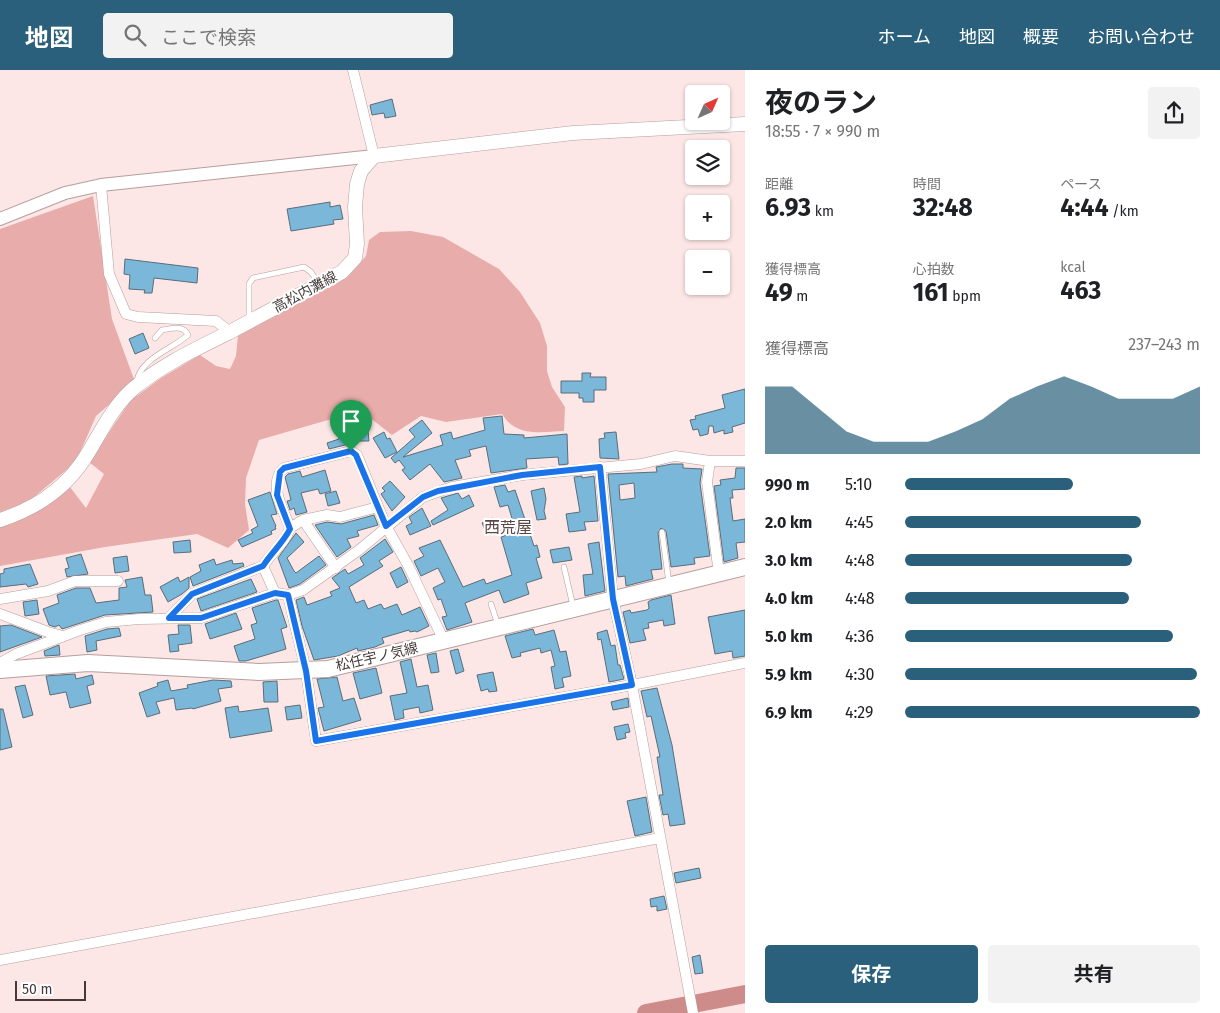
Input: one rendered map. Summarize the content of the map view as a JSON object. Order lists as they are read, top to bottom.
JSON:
{
  "streets": {
    "main road": ["高松内灘線", "松任宇ノ気線"]
  },
  "districts": ["西荒屋"],
  "scale_bar": "50 m",
  "north": "top right",
  "page": {
    "header": "地図",
    "search": "ここで検索",
    "nav": [
      "ホーム",
      "地図",
      "概要",
      "お問い合わせ"
    ],
    "heading": ["夜のラン", "18:55 · 7 × 990 m"],
    "map_buttons": ["+", "−"],
    "stats": [
      ["距離", "6.93 km"],
      ["時間", "32:48"],
      ["ペース", "4:44 /km"],
      ["獲得標高", "49 m"],
      ["心拍数", "161 bpm"],
      ["kcal", "463"]
    ],
    "chart": ["獲得標高", "237–243 m"],
    "list": [
      {
        "name": "990 m",
        "note": "5:10"
      },
      {
        "name": "2.0 km",
        "note": "4:45"
      },
      {
        "name": "3.0 km",
        "note": "4:48"
      },
      {
        "name": "4.0 km",
        "note": "4:48"
      },
      {
        "name": "5.0 km",
        "note": "4:36"
      },
      {
        "name": "5.9 km",
        "note": "4:30"
      },
      {
        "name": "6.9 km",
        "note": "4:29"
      }
    ],
    "buttons": ["保存", "共有"],
    "scale": "50 m"
  }
}
